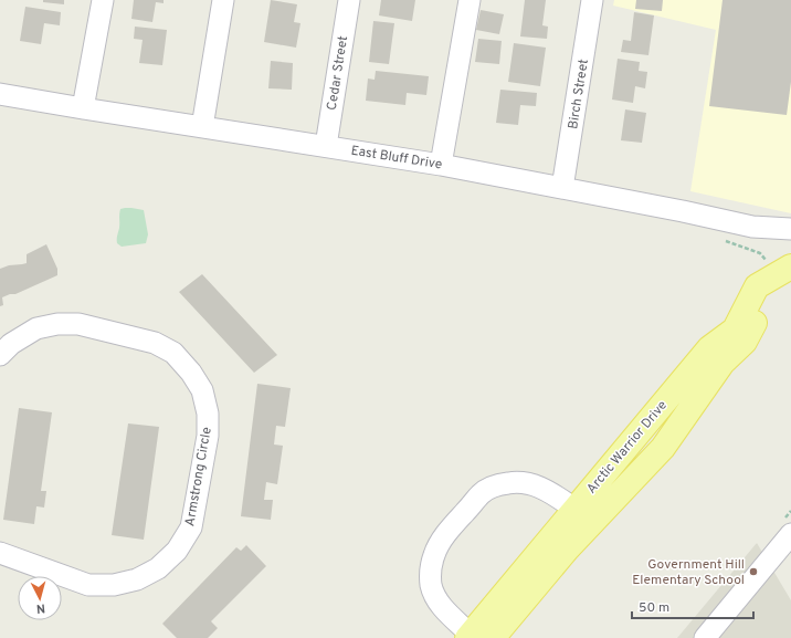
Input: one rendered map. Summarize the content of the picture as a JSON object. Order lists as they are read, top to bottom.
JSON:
{
  "streets": {
    "main road": ["Arctic Warrior Drive"],
    "street": [
      "Cedar Street",
      "Birch Street",
      "East Bluff Drive",
      "Armstrong Circle"
    ]
  },
  "crossings": [
    ["Cedar Street", "East Bluff Drive"],
    ["Birch Street", "East Bluff Drive"]
  ],
  "places": ["Government Hill Elementary School"],
  "scale_bar": "50 m",
  "north": "bottom"
}
